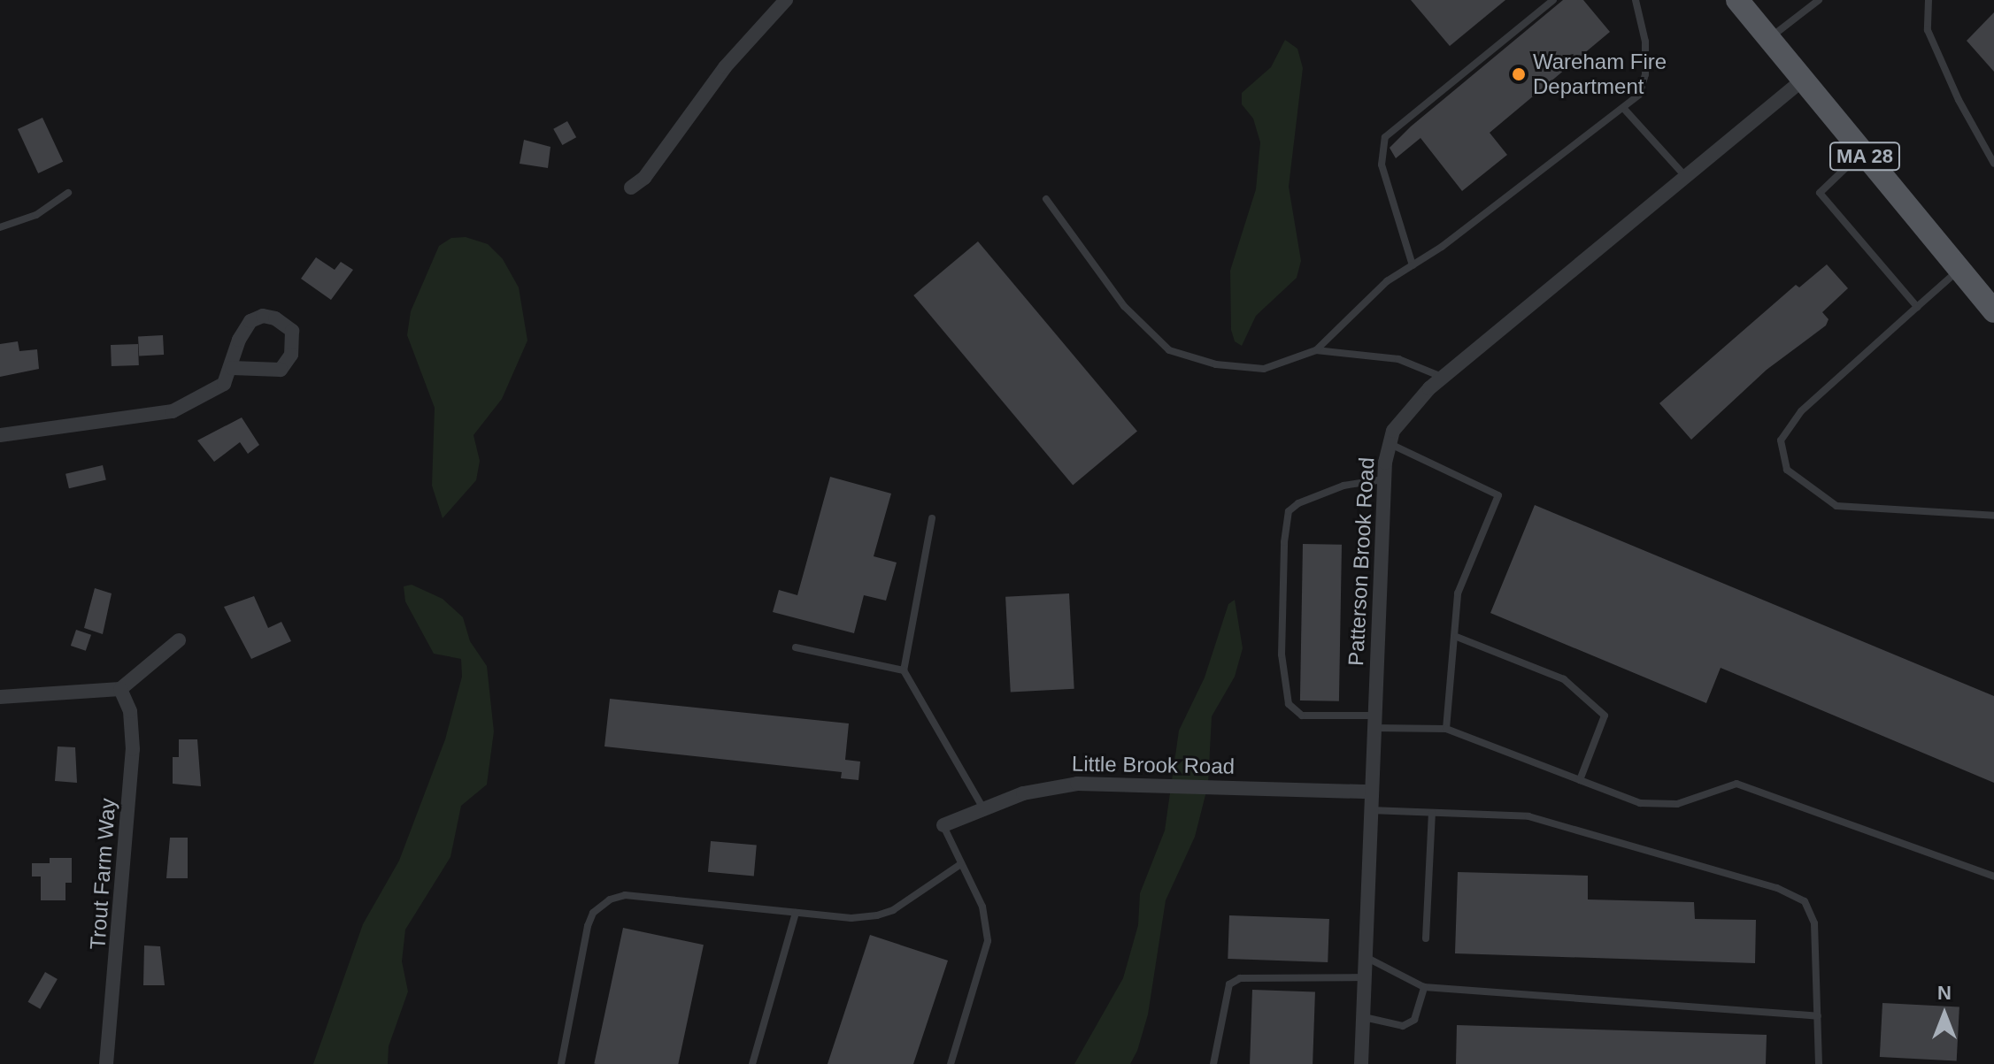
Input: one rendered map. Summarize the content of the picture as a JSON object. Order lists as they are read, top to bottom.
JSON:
{
  "streets": {
    "main road": ["MA 28"],
    "street": ["Patterson Brook Road", "Little Brook Road", "Trout Farm Way"]
  },
  "crossings": [
    ["MA 28", "Patterson Brook Road"],
    ["Patterson Brook Road", "Little Brook Road"]
  ],
  "places": ["Wareham Fire Department"],
  "north": "top"
}
